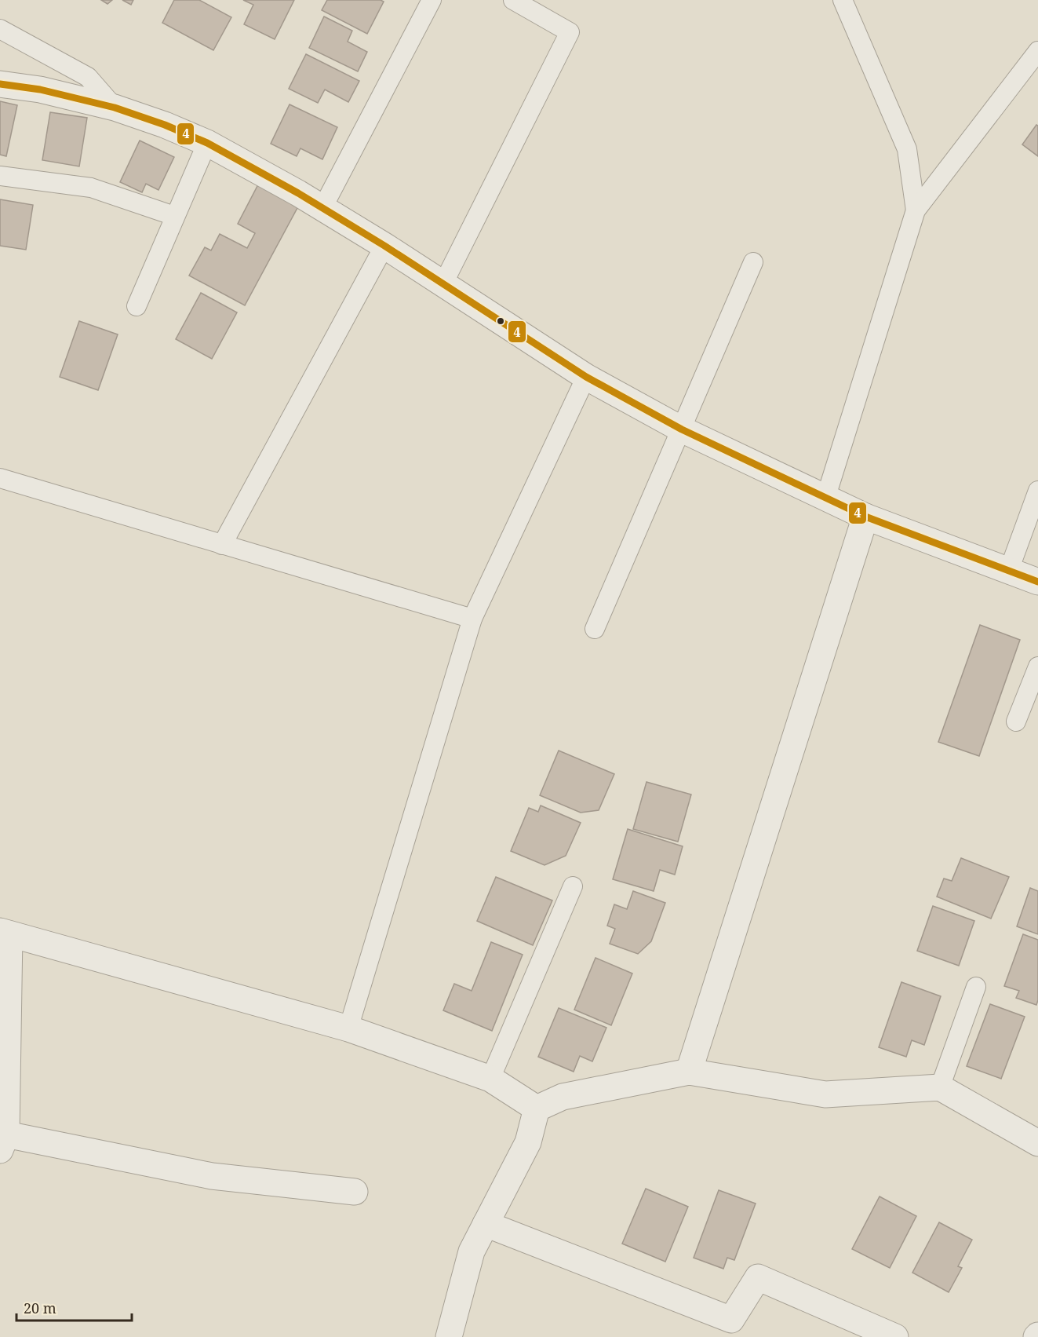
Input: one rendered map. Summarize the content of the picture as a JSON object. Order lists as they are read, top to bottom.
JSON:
{
  "lines": ["transit line 4"],
  "scale_bar": "20 m"
}
